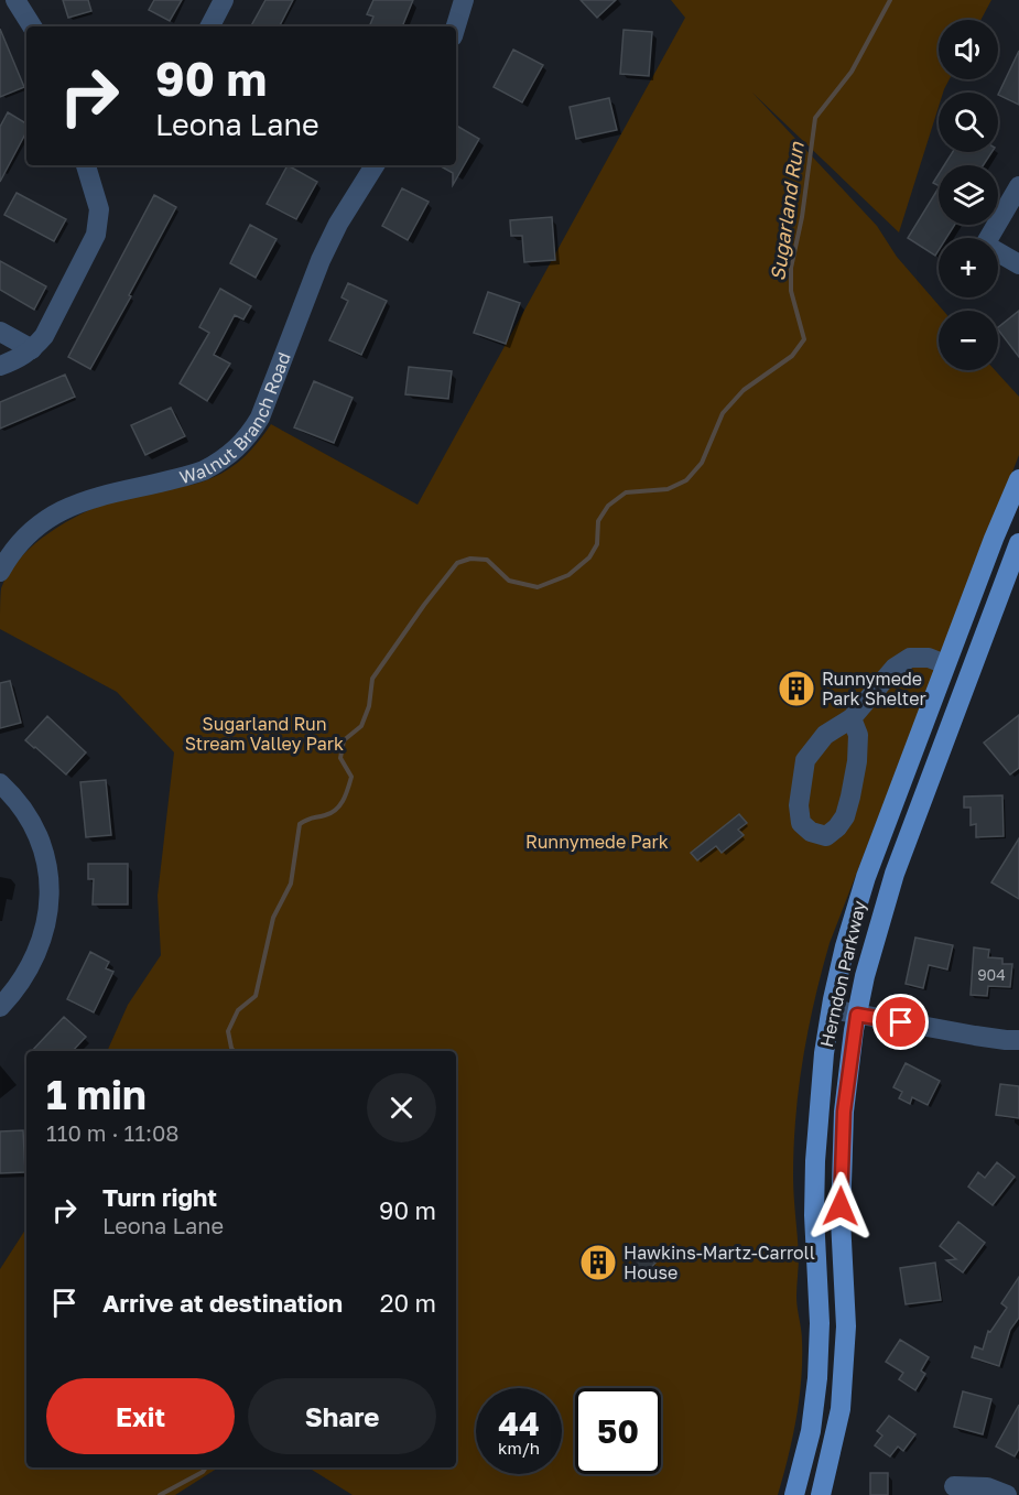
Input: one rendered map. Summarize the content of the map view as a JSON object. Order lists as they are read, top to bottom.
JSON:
{
  "streets": {
    "main road": ["Herndon Parkway"],
    "street": ["Walnut Branch Road"]
  },
  "water": ["Sugarland Run"],
  "parks": ["Sugarland Run Stream Valley Park", "Runnymede Park"],
  "places": {
    "building": ["Runnymede Park Shelter", "Hawkins-Martz-Carroll House"]
  },
  "house_numbers": ["904"],
  "page": {
    "map_buttons": ["+", "−"],
    "turn": ["90 m", "Leona Lane"],
    "heading": ["1 min", "110 m · 11:08"],
    "list": [
      {
        "name": "Turn right",
        "note": "Leona Lane",
        "value": "90 m"
      },
      {
        "name": "Arrive at destination",
        "value": "20 m"
      }
    ],
    "buttons": ["Exit", "Share"],
    "speed": "44 km/h",
    "limit": "50"
  }
}
